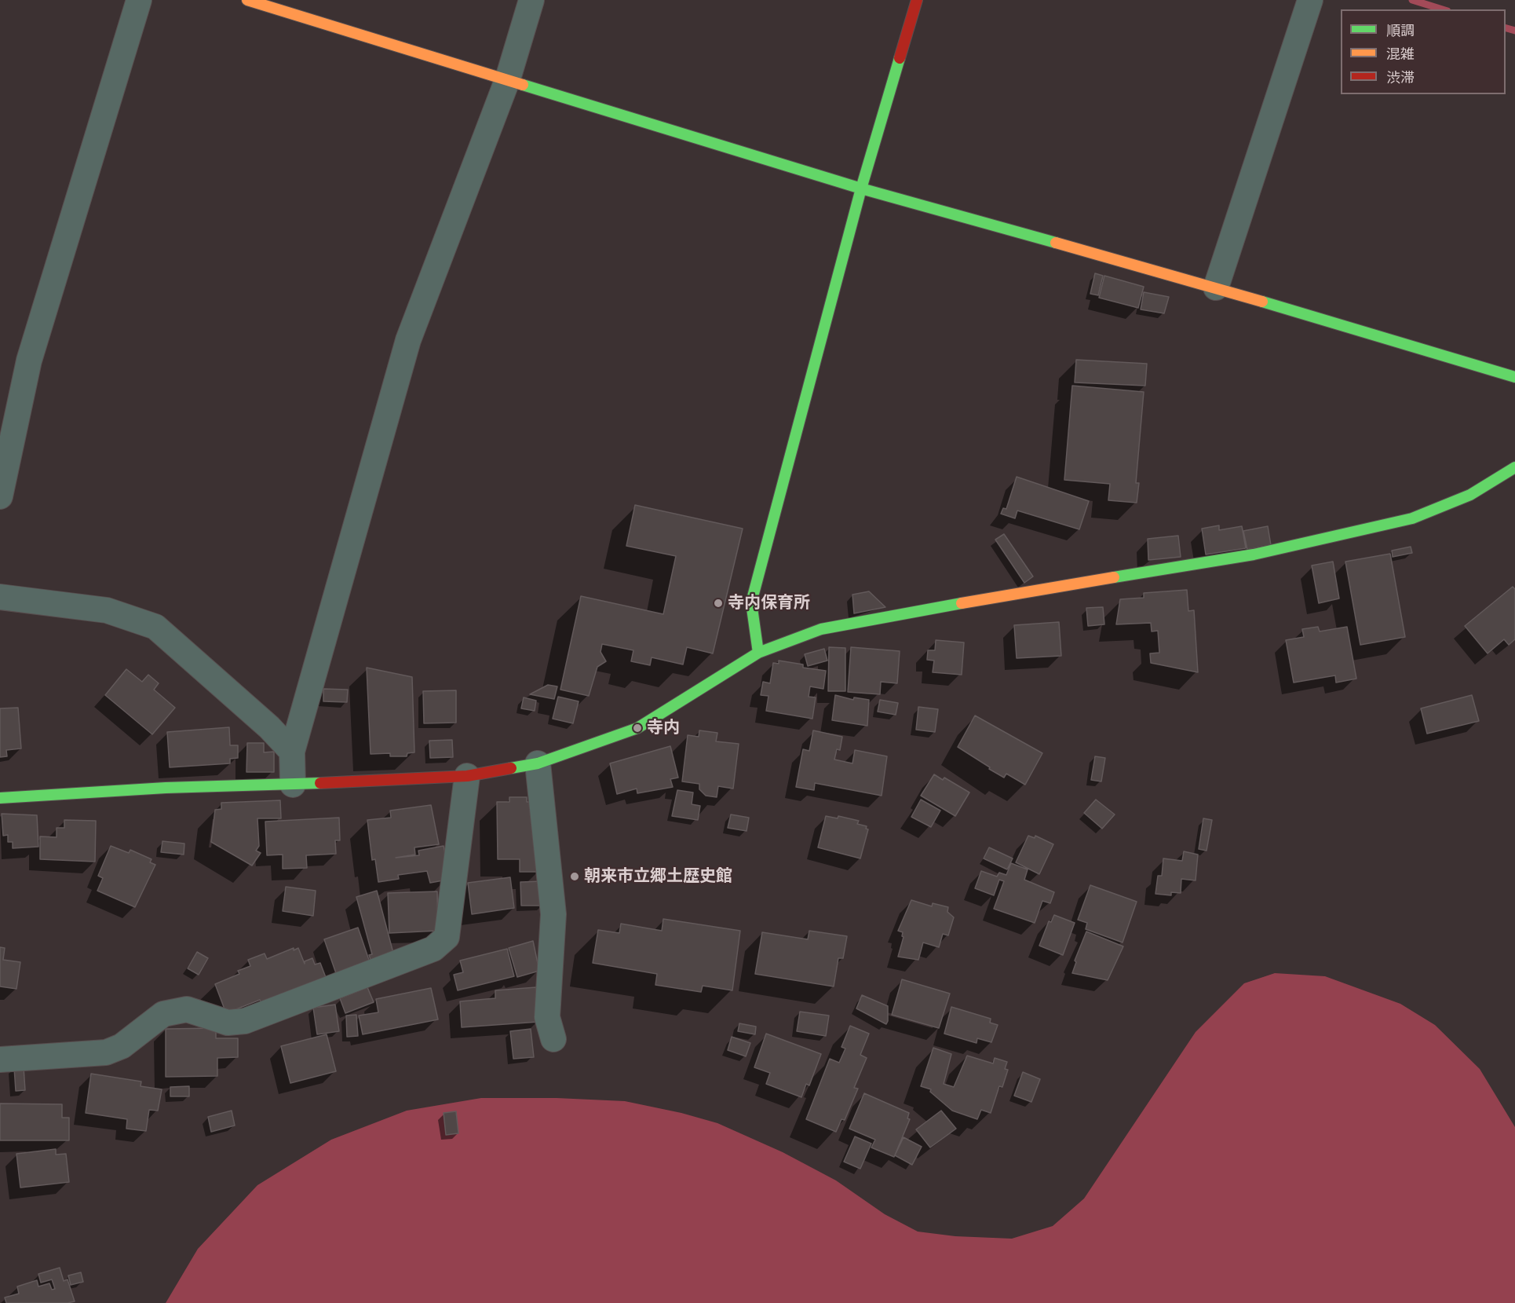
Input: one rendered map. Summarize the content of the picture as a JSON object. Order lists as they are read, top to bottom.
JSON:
{
  "places": ["寺内保育所", "寺内", "朝来市立郷土歴史館"],
  "legend": ["順調", "混雑", "渋滞"]
}
